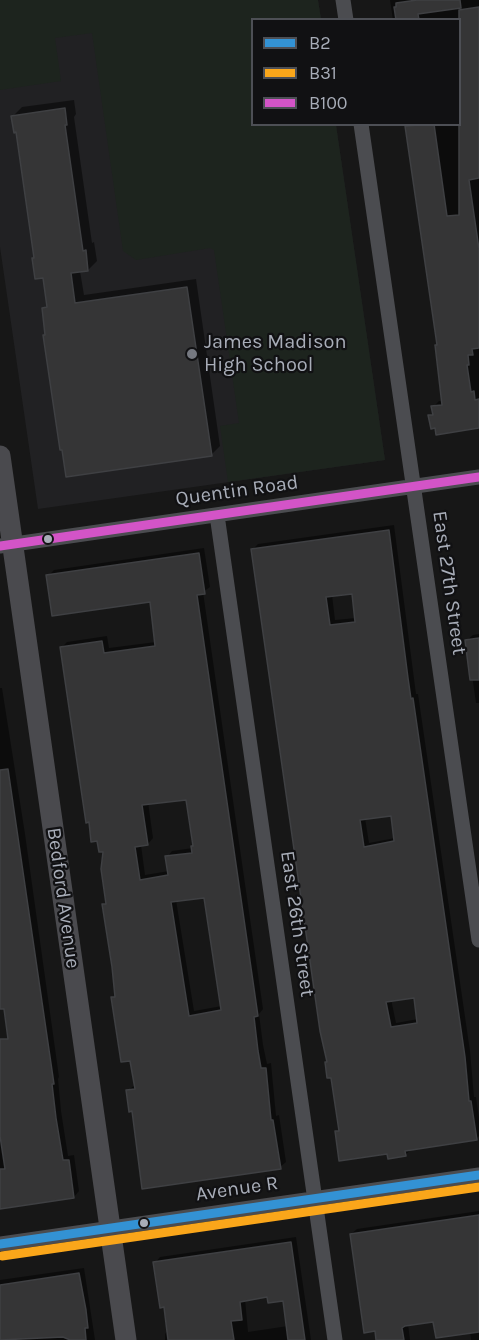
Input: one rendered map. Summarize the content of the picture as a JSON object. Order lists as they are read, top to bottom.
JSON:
{
  "streets": {
    "main road": ["Bedford Avenue"],
    "street": [
      "Quentin Road",
      "East 27th Street",
      "East 26th Street",
      "Avenue R"
    ]
  },
  "crossings": [
    ["Quentin Road", "East 27th Street"],
    ["Quentin Road", "Bedford Avenue"],
    ["Quentin Road", "East 26th Street"],
    ["Bedford Avenue", "Avenue R"],
    ["East 26th Street", "Avenue R"]
  ],
  "places": ["James Madison High School"],
  "lines": ["transit line B100", "transit line B2", "transit line B31"],
  "legend": ["B2", "B31", "B100"]
}
